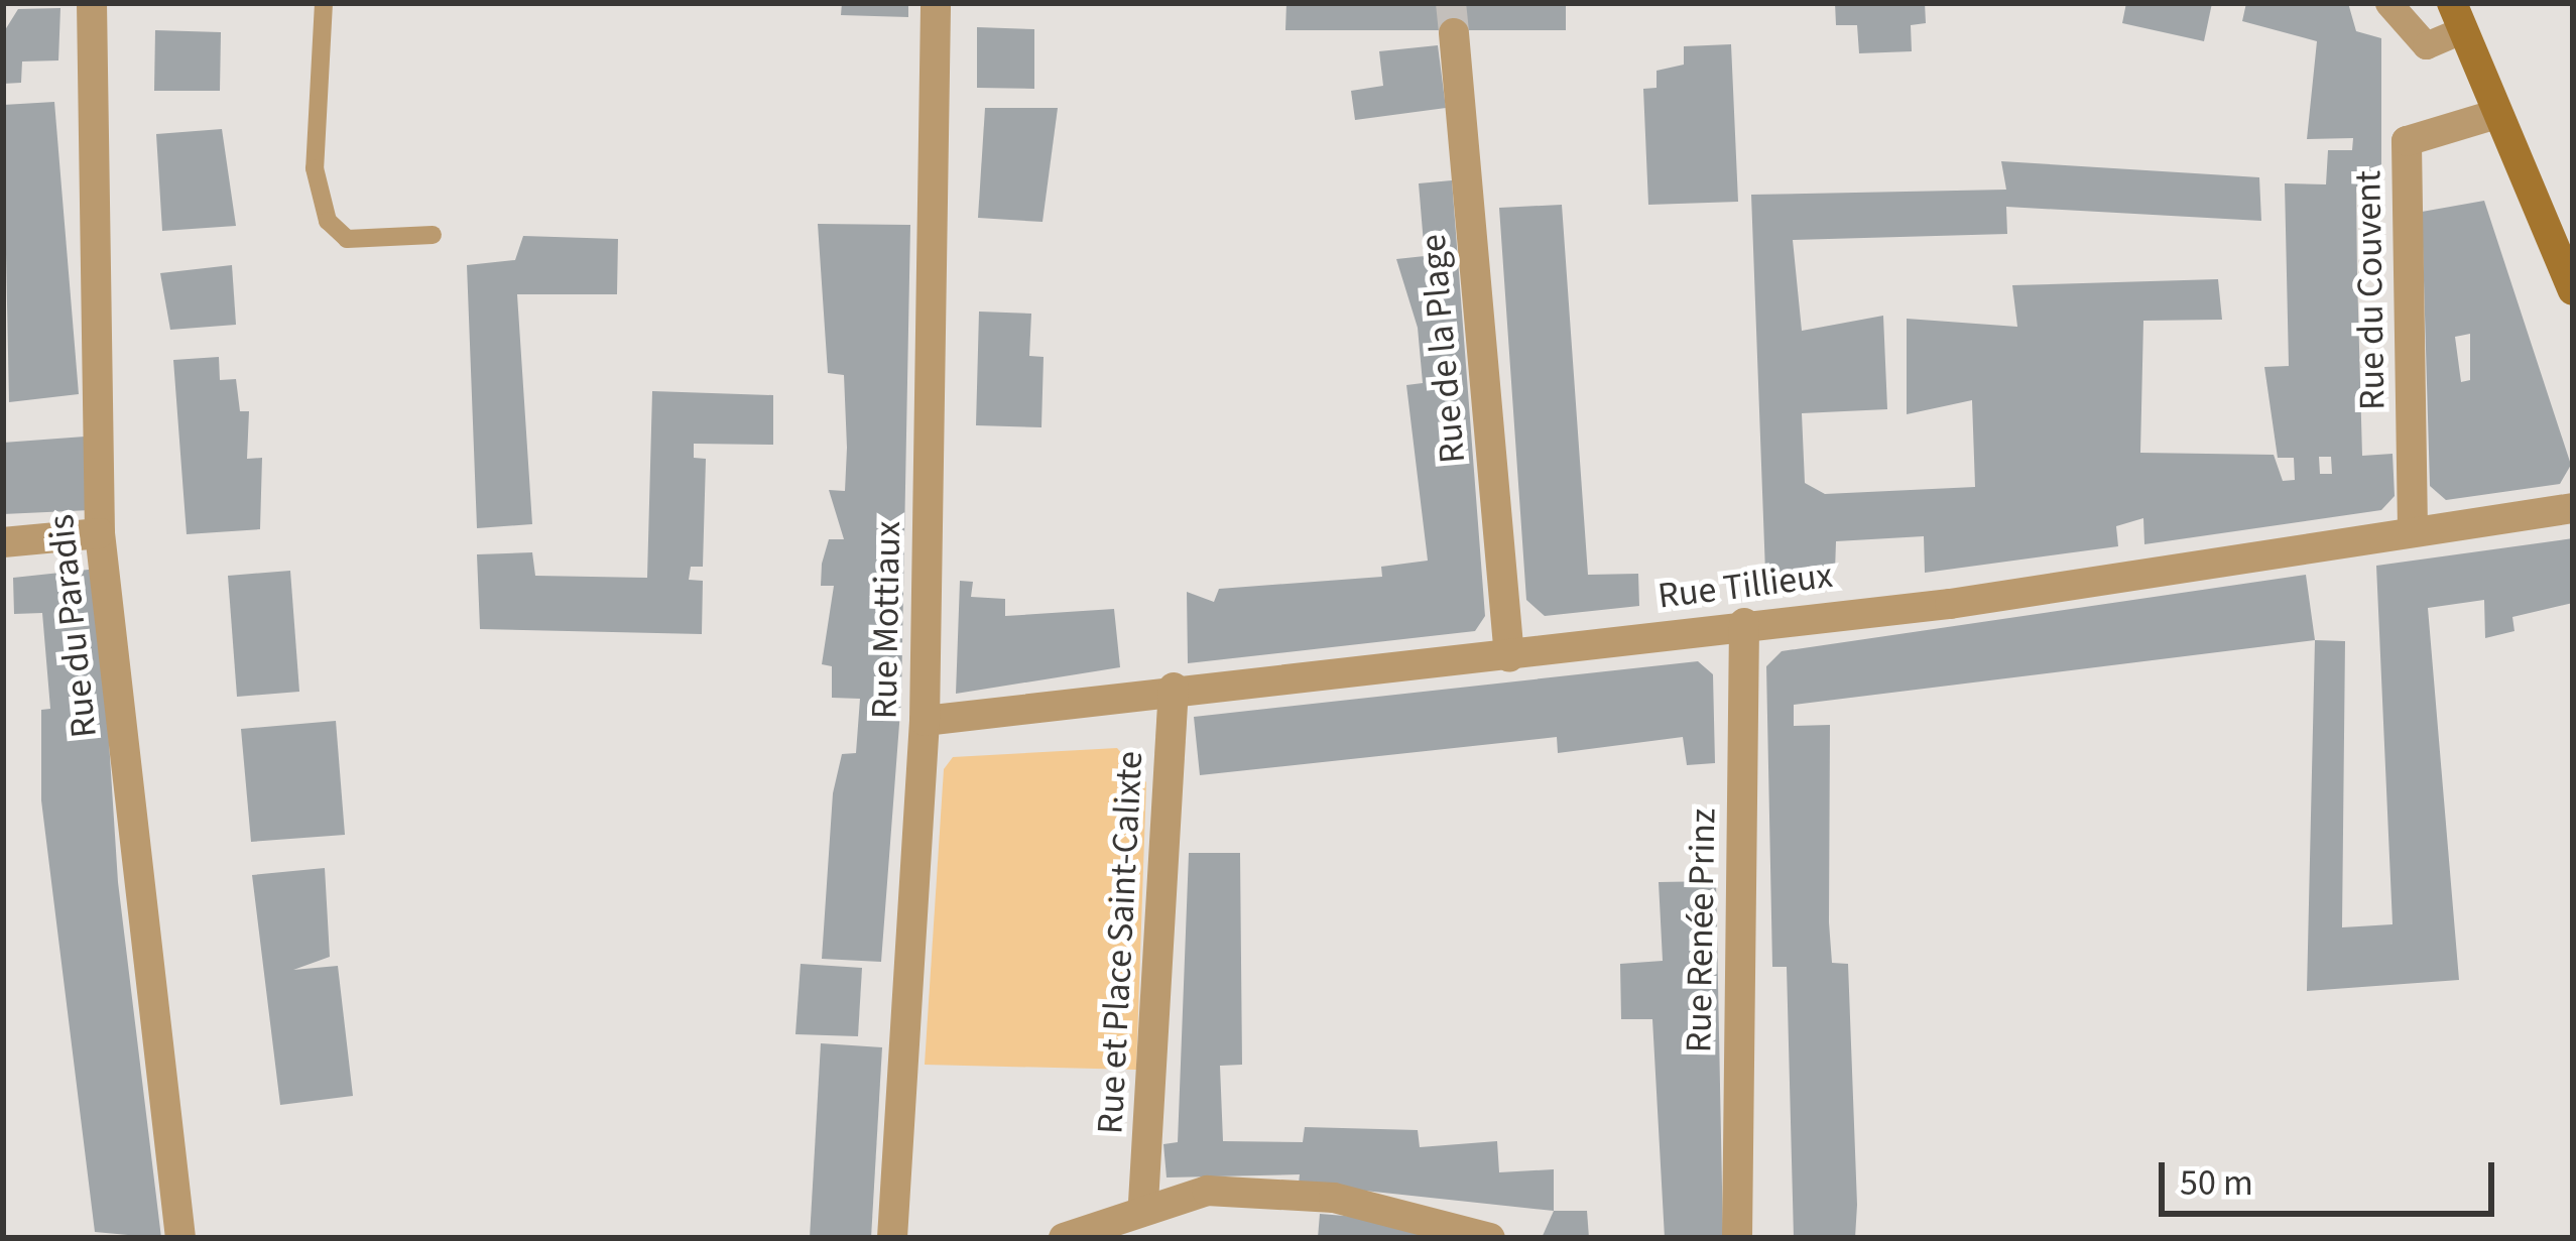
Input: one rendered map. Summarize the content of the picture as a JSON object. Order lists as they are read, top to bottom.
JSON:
{
  "streets": {
    "street": [
      "Rue du Couvent",
      "Rue de la Plage",
      "Rue Tillieux",
      "Rue Mottiaux",
      "Rue du Paradis",
      "Rue Renée Prinz",
      "Rue et Place Saint-Calixte"
    ]
  },
  "crossings": [
    ["Rue du Couvent", "Rue Tillieux"],
    ["Rue de la Plage", "Rue Tillieux"],
    ["Rue Tillieux", "Rue Mottiaux"],
    ["Rue Tillieux", "Rue Renée Prinz"],
    ["Rue Tillieux", "Rue et Place Saint-Calixte"]
  ],
  "scale_bar": "50 m"
}
